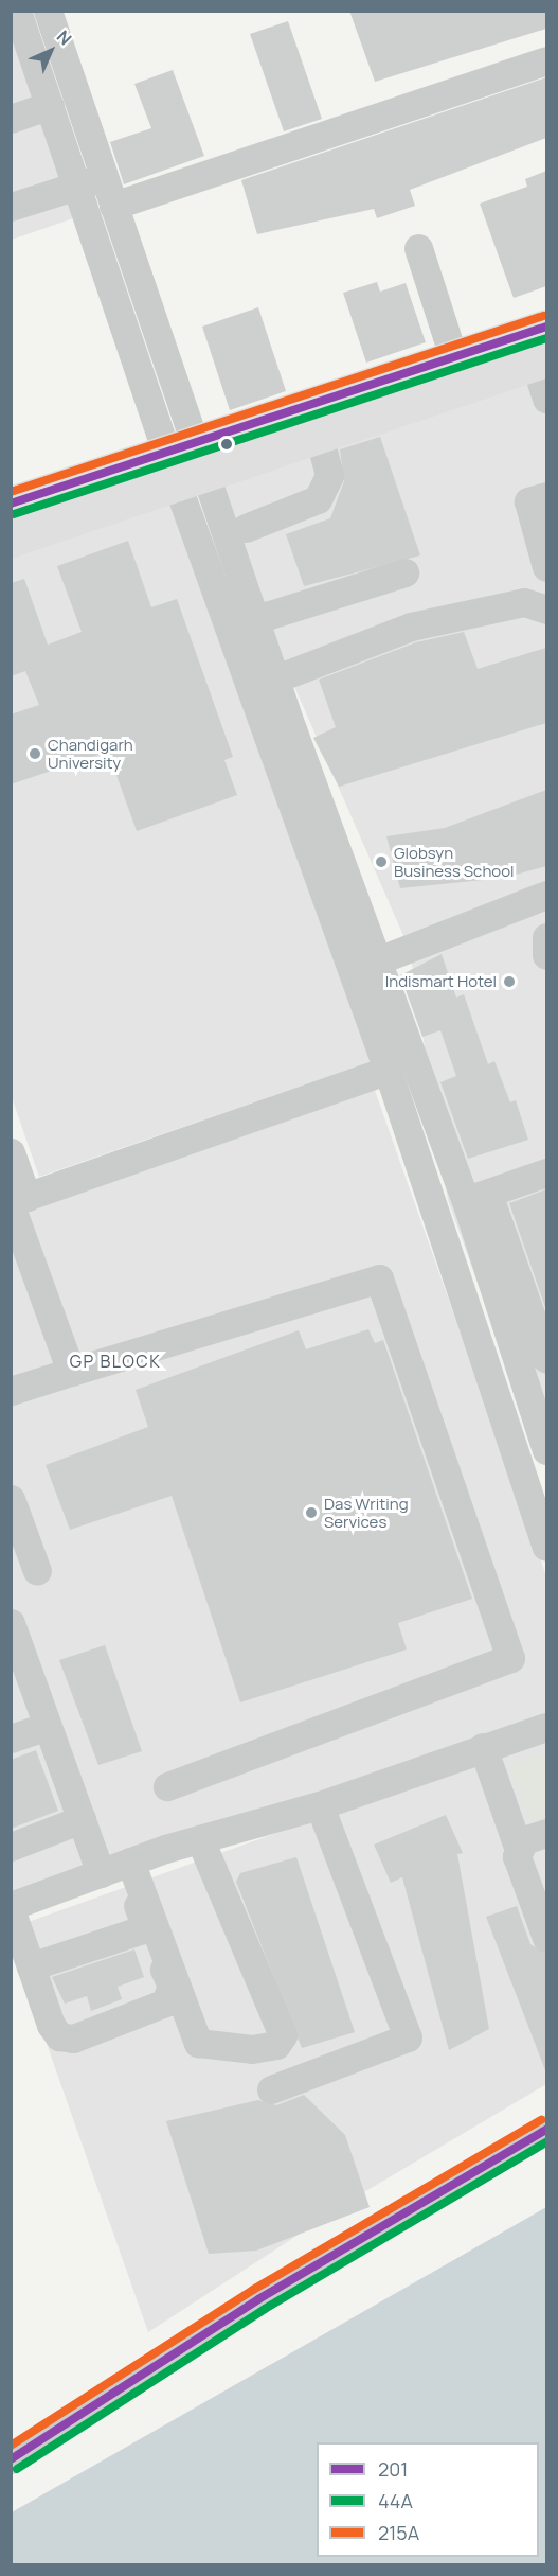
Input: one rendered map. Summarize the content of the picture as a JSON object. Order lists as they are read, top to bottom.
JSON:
{
  "districts": ["GP BLOCK"],
  "places": [
    "Chandigarh University",
    "Globsyn Business School",
    "Indismart Hotel",
    "Das Writing Services"
  ],
  "lines": ["transit line 215A", "transit line 201", "transit line 44A"],
  "legend": ["201", "44A", "215A"],
  "north": "top right"
}
